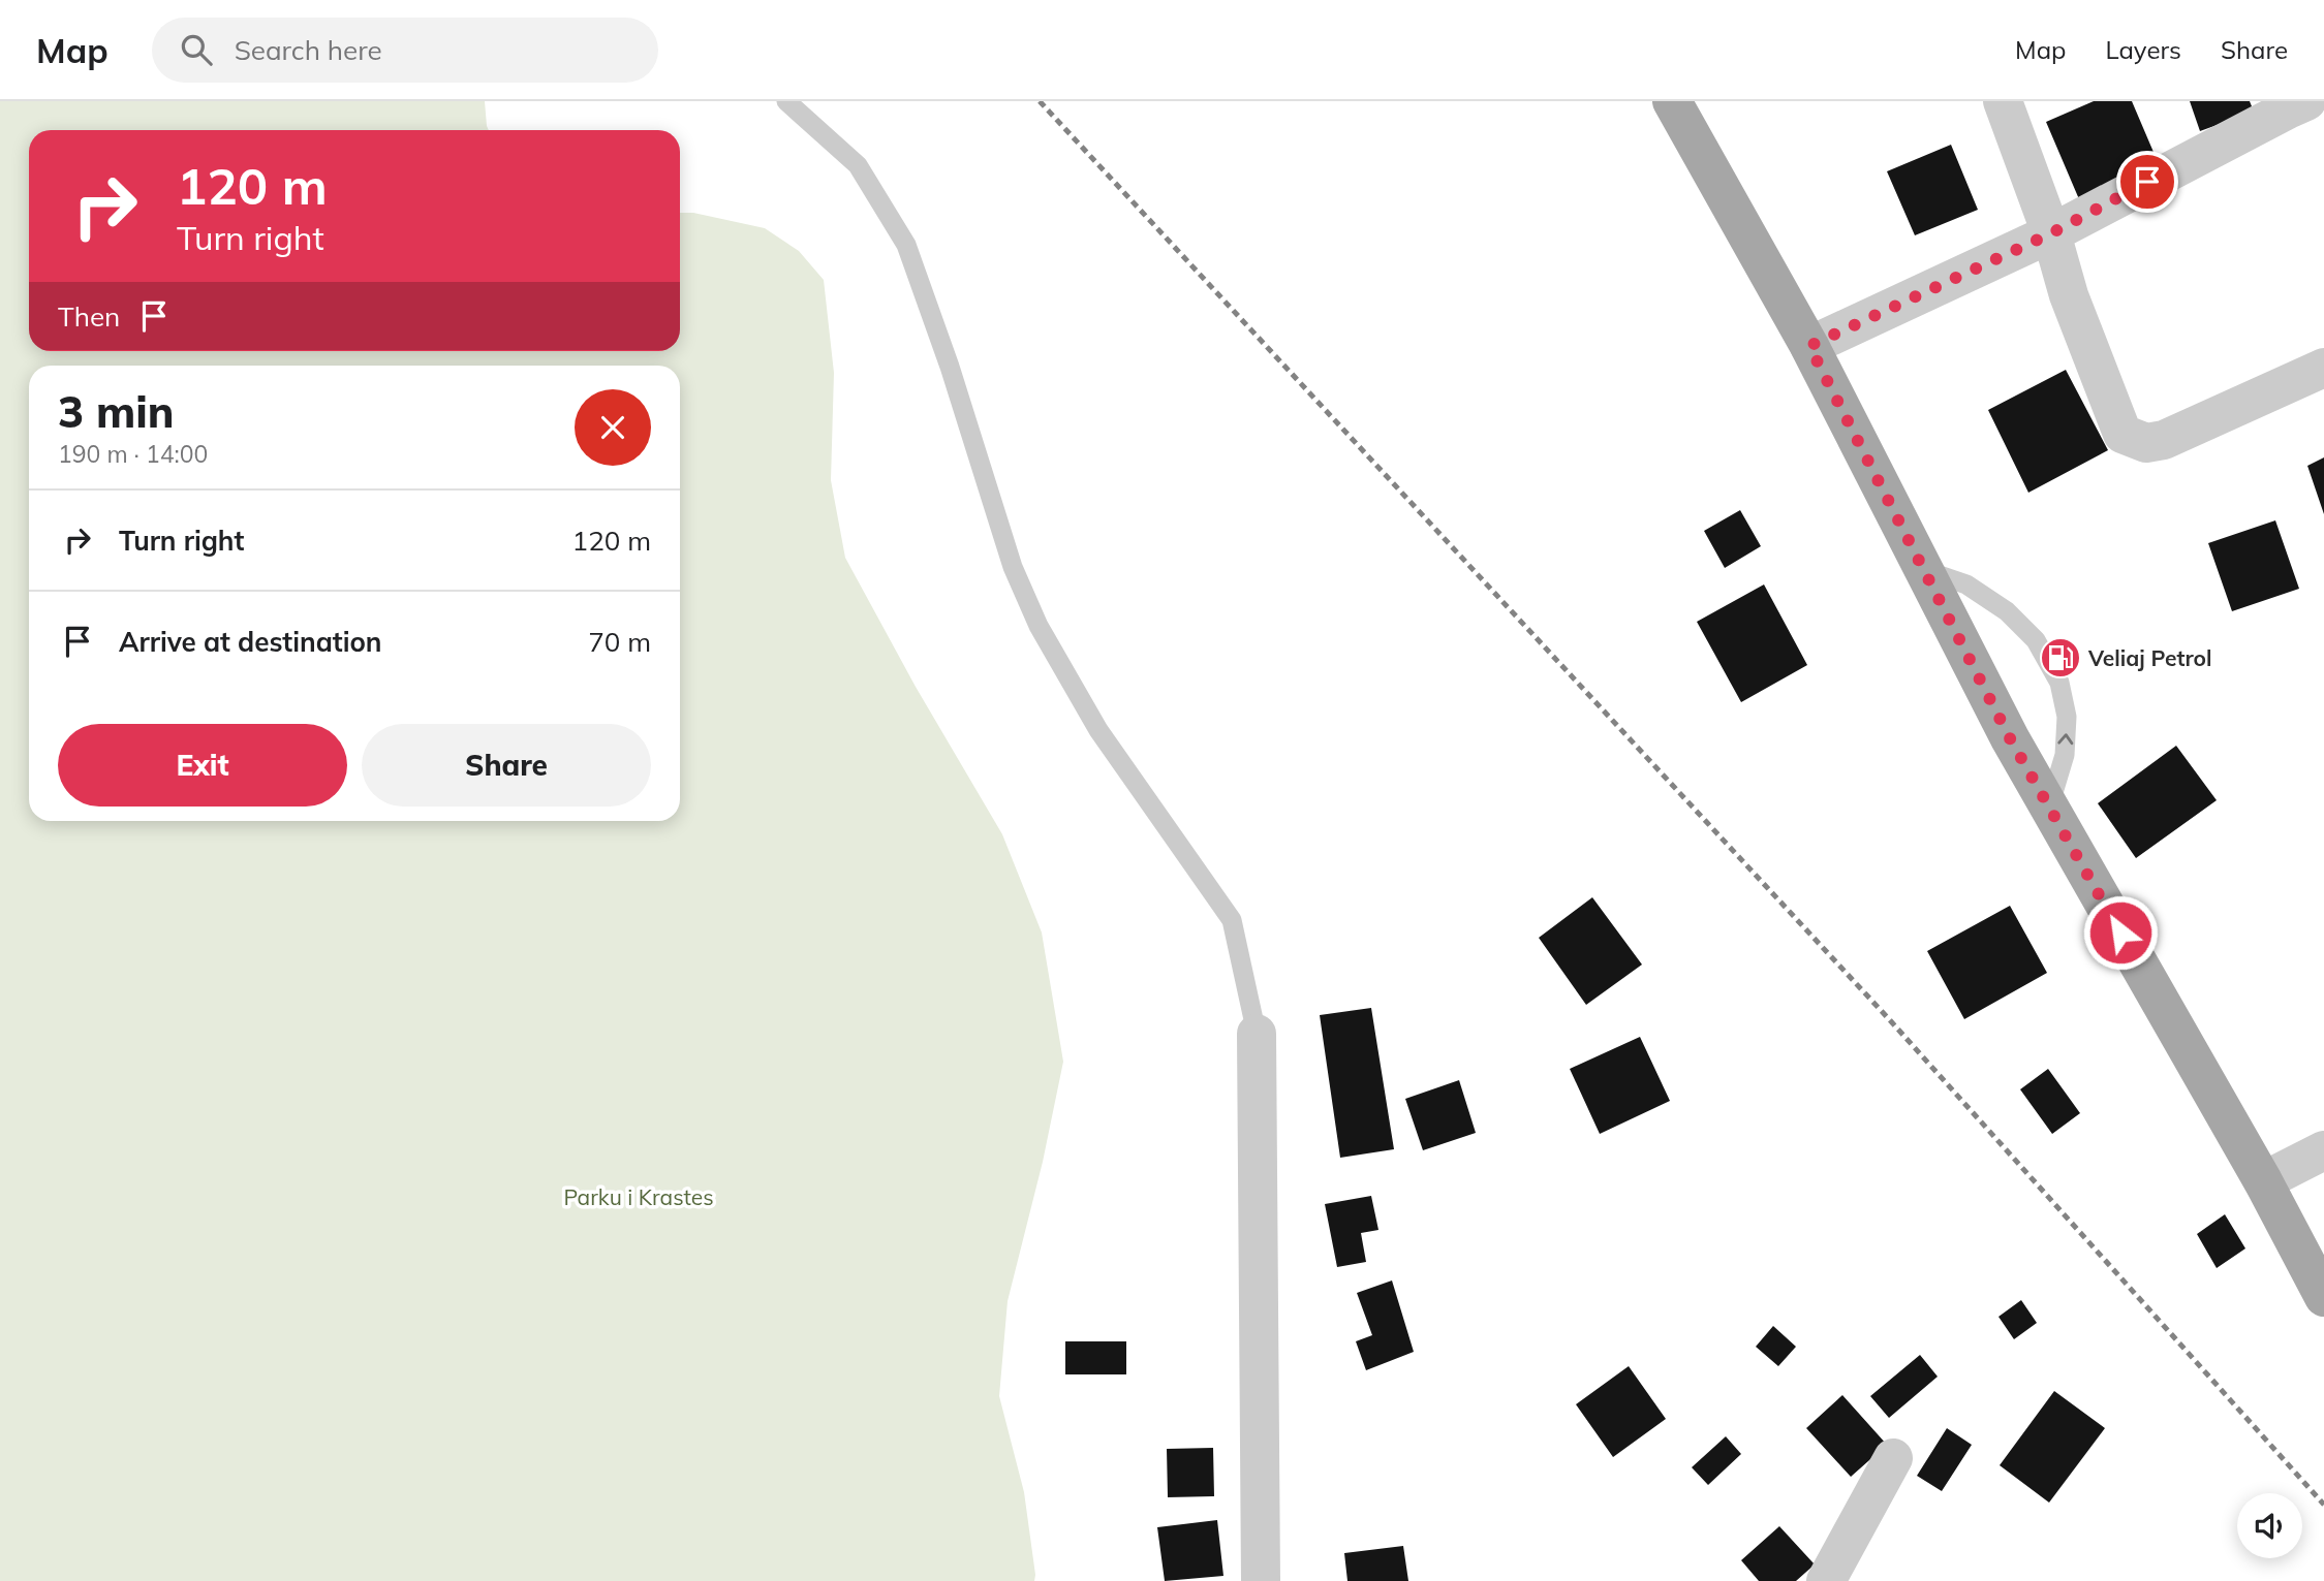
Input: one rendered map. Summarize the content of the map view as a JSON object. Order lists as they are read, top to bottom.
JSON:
{
  "parks": ["Parku i Krastes"],
  "places": {
    "fuel station": ["Veliaj Petrol"]
  },
  "page": {
    "header": "Map",
    "search": "Search here",
    "nav": ["Map", "Layers", "Share"],
    "turn": ["120 m", "Turn right"],
    "then": "Then",
    "heading": ["3 min", "190 m · 14:00"],
    "list": [
      {
        "name": "Turn right",
        "value": "120 m"
      },
      {
        "name": "Arrive at destination",
        "value": "70 m"
      }
    ],
    "buttons": ["Exit", "Share"]
  }
}
